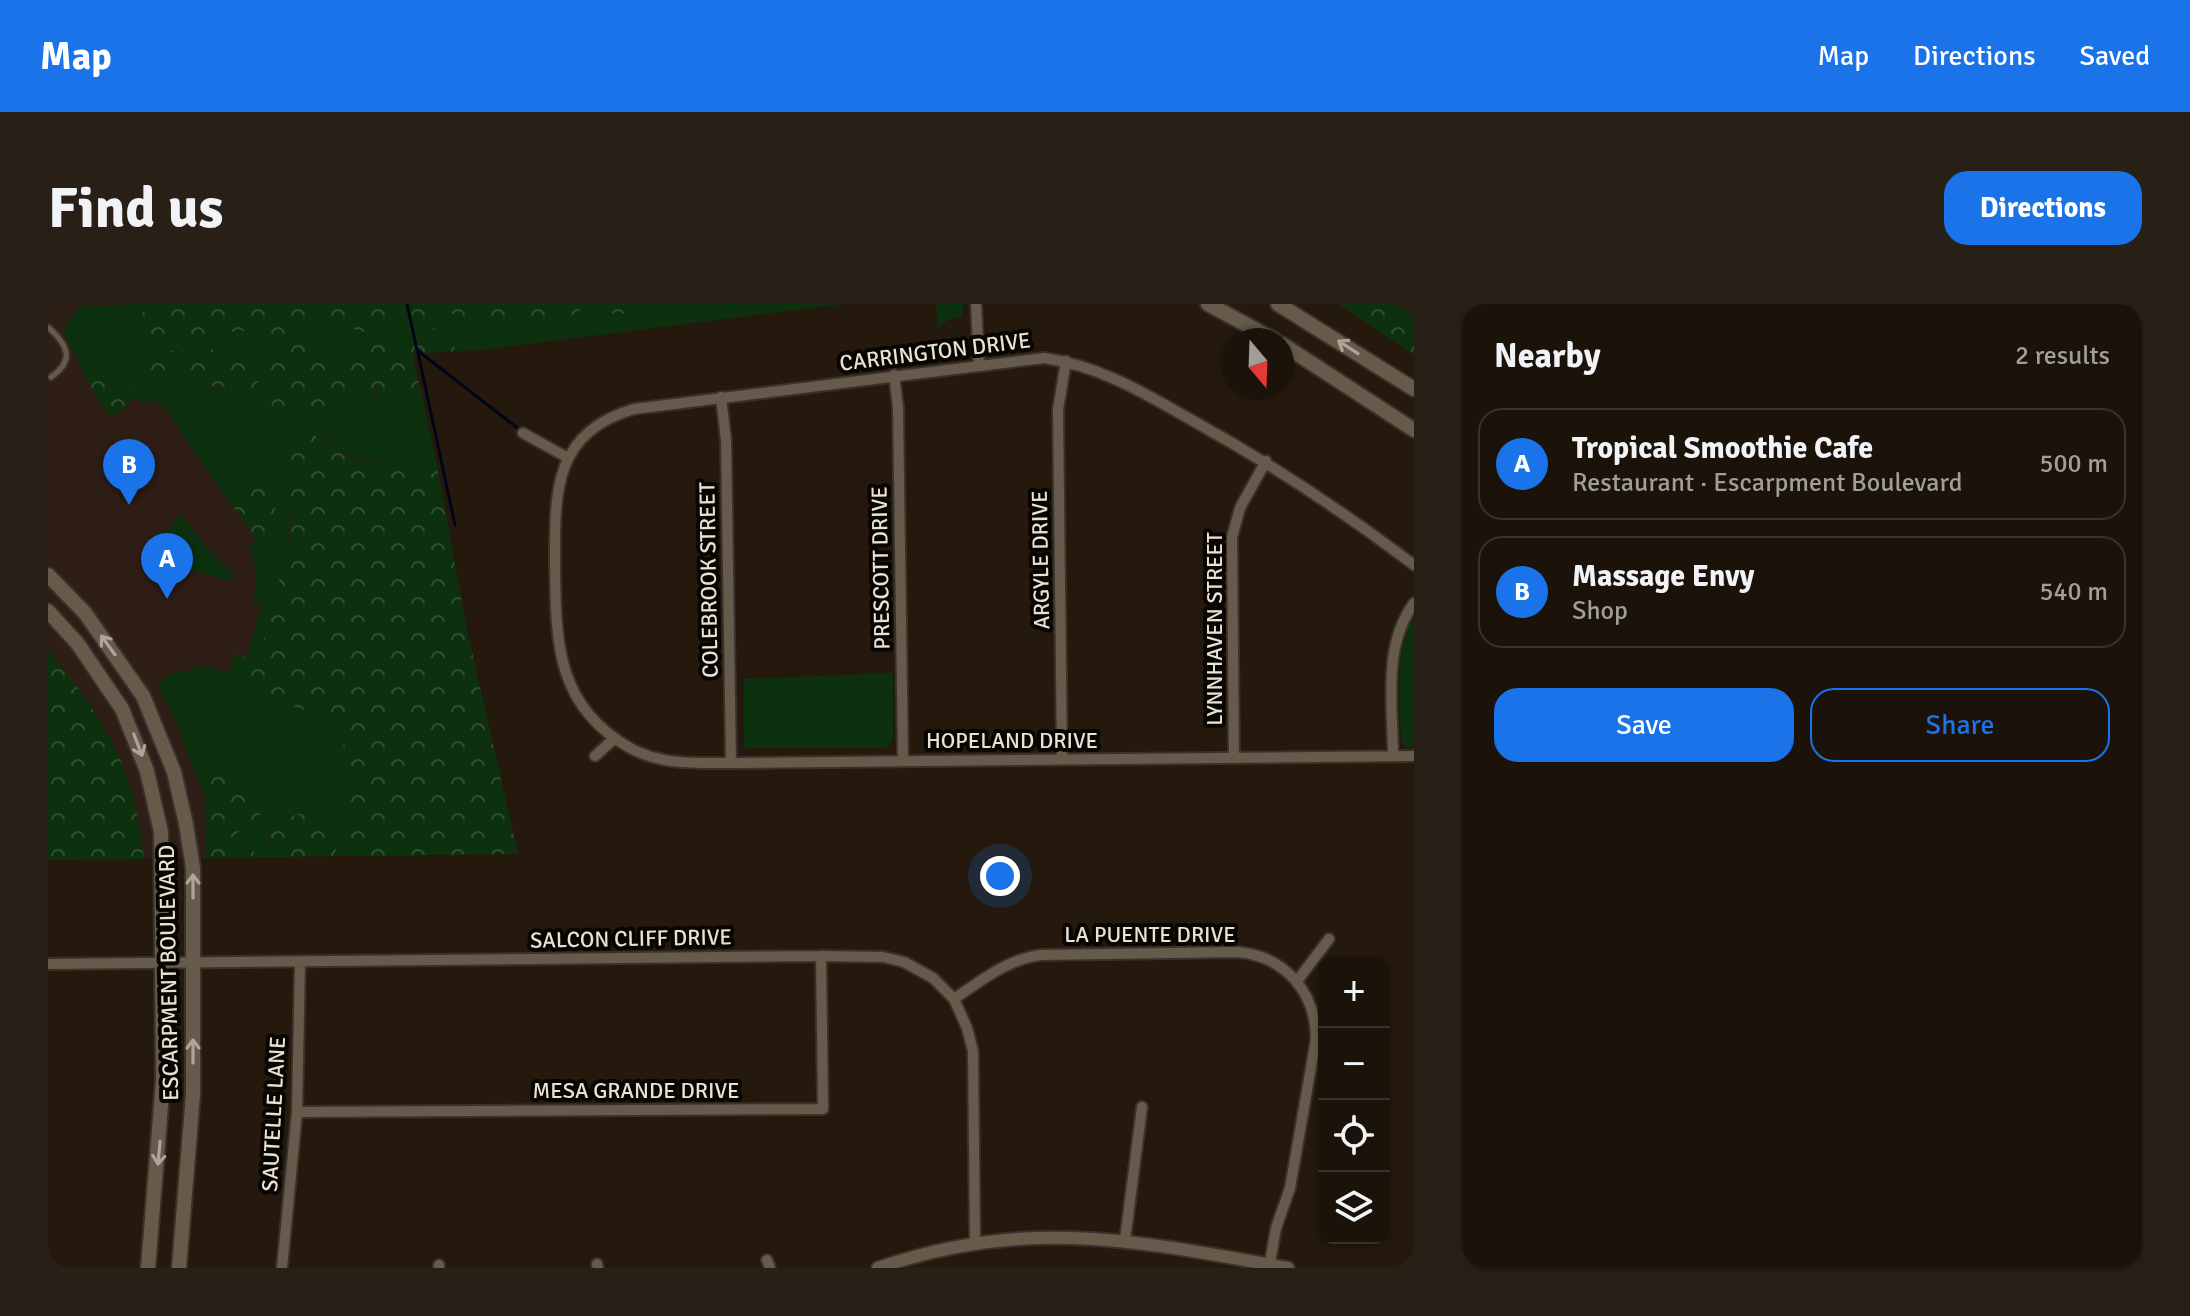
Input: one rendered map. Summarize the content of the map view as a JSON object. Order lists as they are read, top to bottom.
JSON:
{
  "streets": {
    "main road": ["ESCARPMENT BOULEVARD"],
    "street": [
      "CARRINGTON DRIVE",
      "ARGYLE DRIVE",
      "PRESCOTT DRIVE",
      "COLEBROOK STREET",
      "LYNNHAVEN STREET",
      "HOPELAND DRIVE",
      "LA PUENTE DRIVE",
      "SALCON CLIFF DRIVE",
      "MESA GRANDE DRIVE",
      "SAUTELLE LANE"
    ]
  },
  "crossings": [
    ["CARRINGTON DRIVE", "ARGYLE DRIVE"],
    ["CARRINGTON DRIVE", "PRESCOTT DRIVE"],
    ["CARRINGTON DRIVE", "COLEBROOK STREET"],
    ["CARRINGTON DRIVE", "LYNNHAVEN STREET"],
    ["CARRINGTON DRIVE", "HOPELAND DRIVE"],
    ["ARGYLE DRIVE", "HOPELAND DRIVE"],
    ["PRESCOTT DRIVE", "HOPELAND DRIVE"],
    ["COLEBROOK STREET", "HOPELAND DRIVE"],
    ["LYNNHAVEN STREET", "HOPELAND DRIVE"],
    ["LA PUENTE DRIVE", "SALCON CLIFF DRIVE"],
    ["SALCON CLIFF DRIVE", "ESCARPMENT BOULEVARD"],
    ["SALCON CLIFF DRIVE", "MESA GRANDE DRIVE"],
    ["SALCON CLIFF DRIVE", "SAUTELLE LANE"],
    ["MESA GRANDE DRIVE", "SAUTELLE LANE"]
  ],
  "north": "bottom",
  "page": {
    "header": "Map",
    "nav": ["Map", "Directions", "Saved"],
    "buttons": [
      "Directions",
      ["Save", "Share"]
    ],
    "title": "Find us",
    "heading": ["Nearby", "2 results"],
    "list": [
      {
        "mark": "A",
        "name": "Tropical Smoothie Cafe",
        "note": "Restaurant · Escarpment Boulevard",
        "value": "500 m"
      },
      {
        "mark": "B",
        "name": "Massage Envy",
        "note": "Shop",
        "value": "540 m"
      }
    ],
    "pins": ["B", "A"],
    "map_buttons": ["+", "−"]
  }
}
